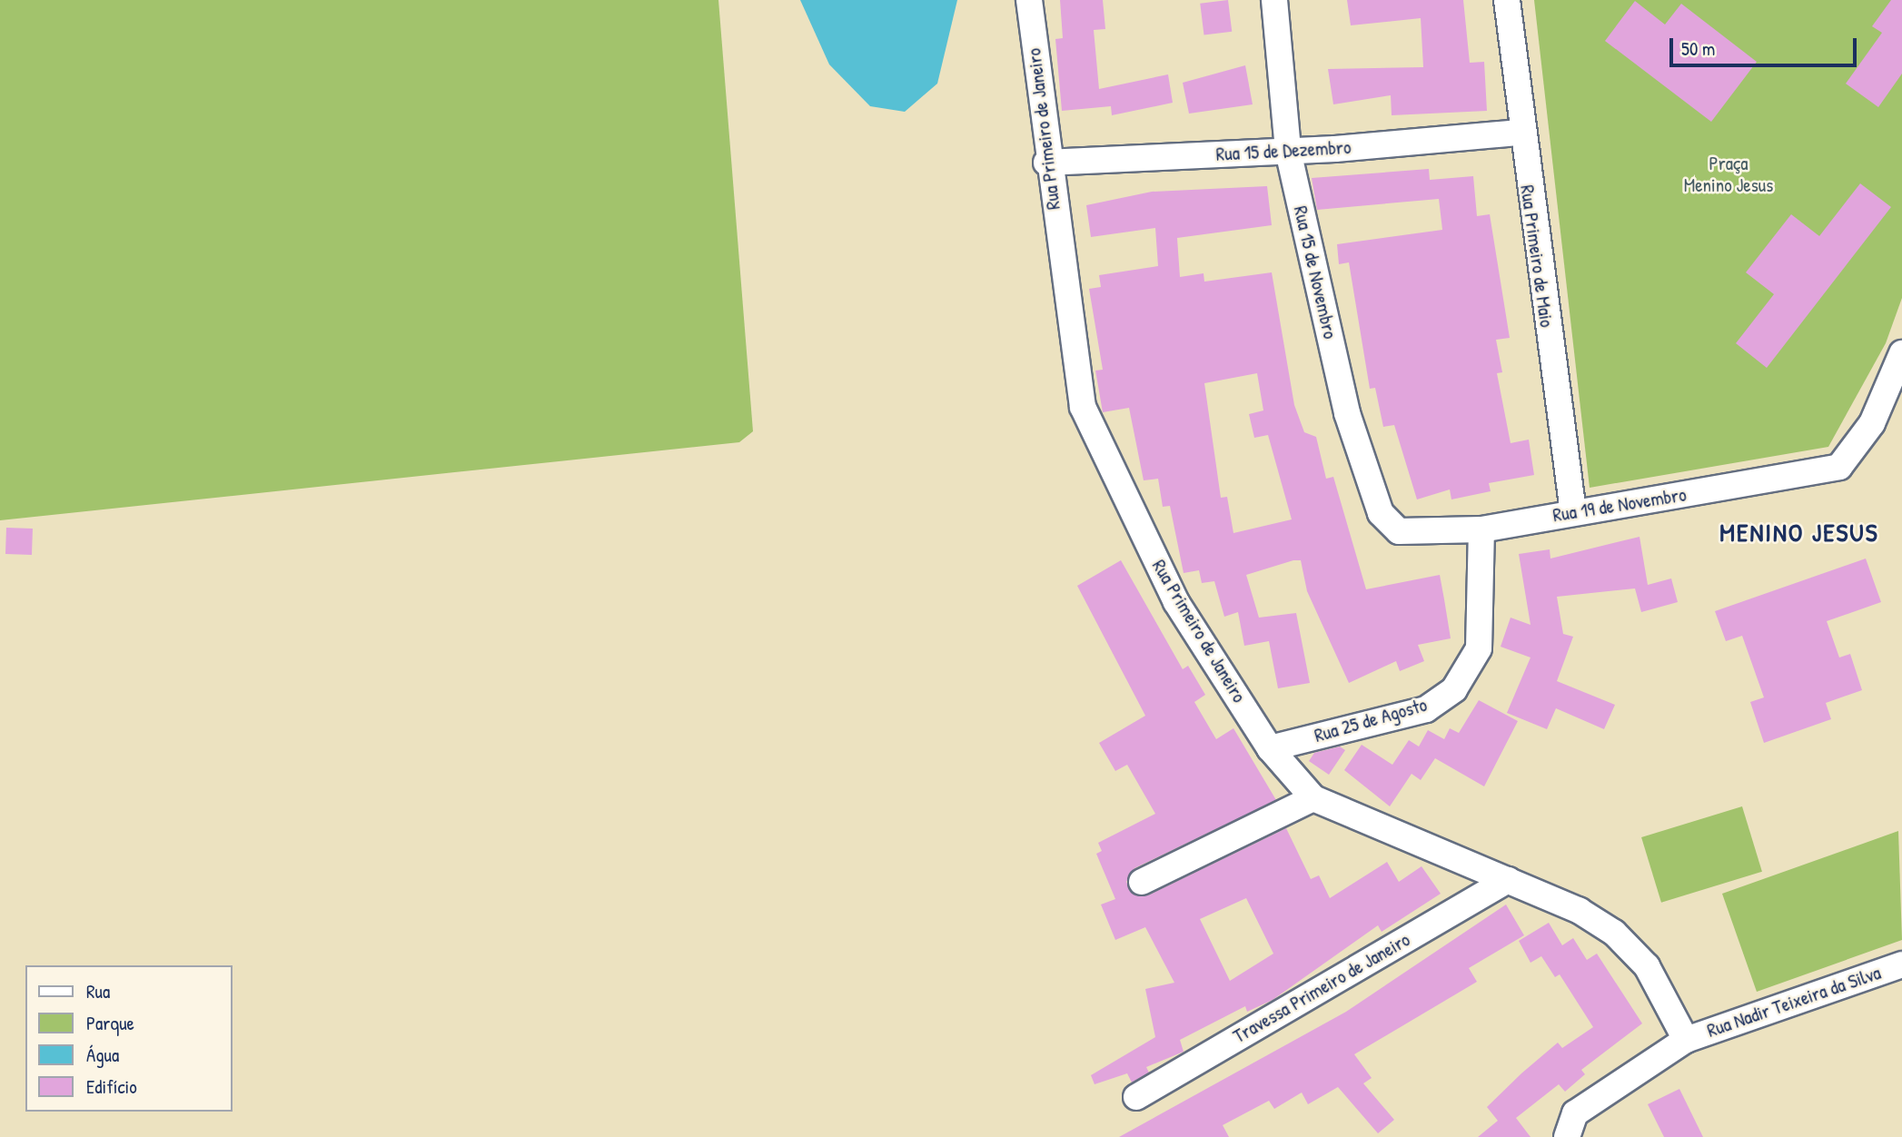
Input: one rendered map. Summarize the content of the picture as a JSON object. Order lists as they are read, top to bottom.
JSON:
{
  "streets": {
    "street": [
      "Rua Primeiro de Janeiro",
      "Rua 15 de Dezembro",
      "Rua Primeiro de Maio",
      "Rua 15 de Novembro",
      "Rua 19 de Novembro",
      "Rua 25 de Agosto",
      "Travessa Primeiro de Janeiro",
      "Rua Nadir Teixeira da Silva"
    ]
  },
  "crossings": [
    ["Rua Primeiro de Janeiro", "Rua 15 de Dezembro"],
    ["Rua Primeiro de Janeiro", "Rua 25 de Agosto"],
    ["Rua Primeiro de Janeiro", "Travessa Primeiro de Janeiro"],
    ["Rua Primeiro de Janeiro", "Rua Nadir Teixeira da Silva"],
    ["Rua 15 de Dezembro", "Rua Primeiro de Maio"],
    ["Rua 15 de Dezembro", "Rua 15 de Novembro"],
    ["Rua Primeiro de Maio", "Rua 19 de Novembro"],
    ["Rua 15 de Novembro", "Rua 19 de Novembro"],
    ["Rua 19 de Novembro", "Rua 25 de Agosto"]
  ],
  "districts": ["MENINO JESUS"],
  "parks": ["Praça Menino Jesus"],
  "legend": [
    "Rua",
    "Parque",
    "Água",
    "Edifício"
  ],
  "scale_bar": "50 m"
}
